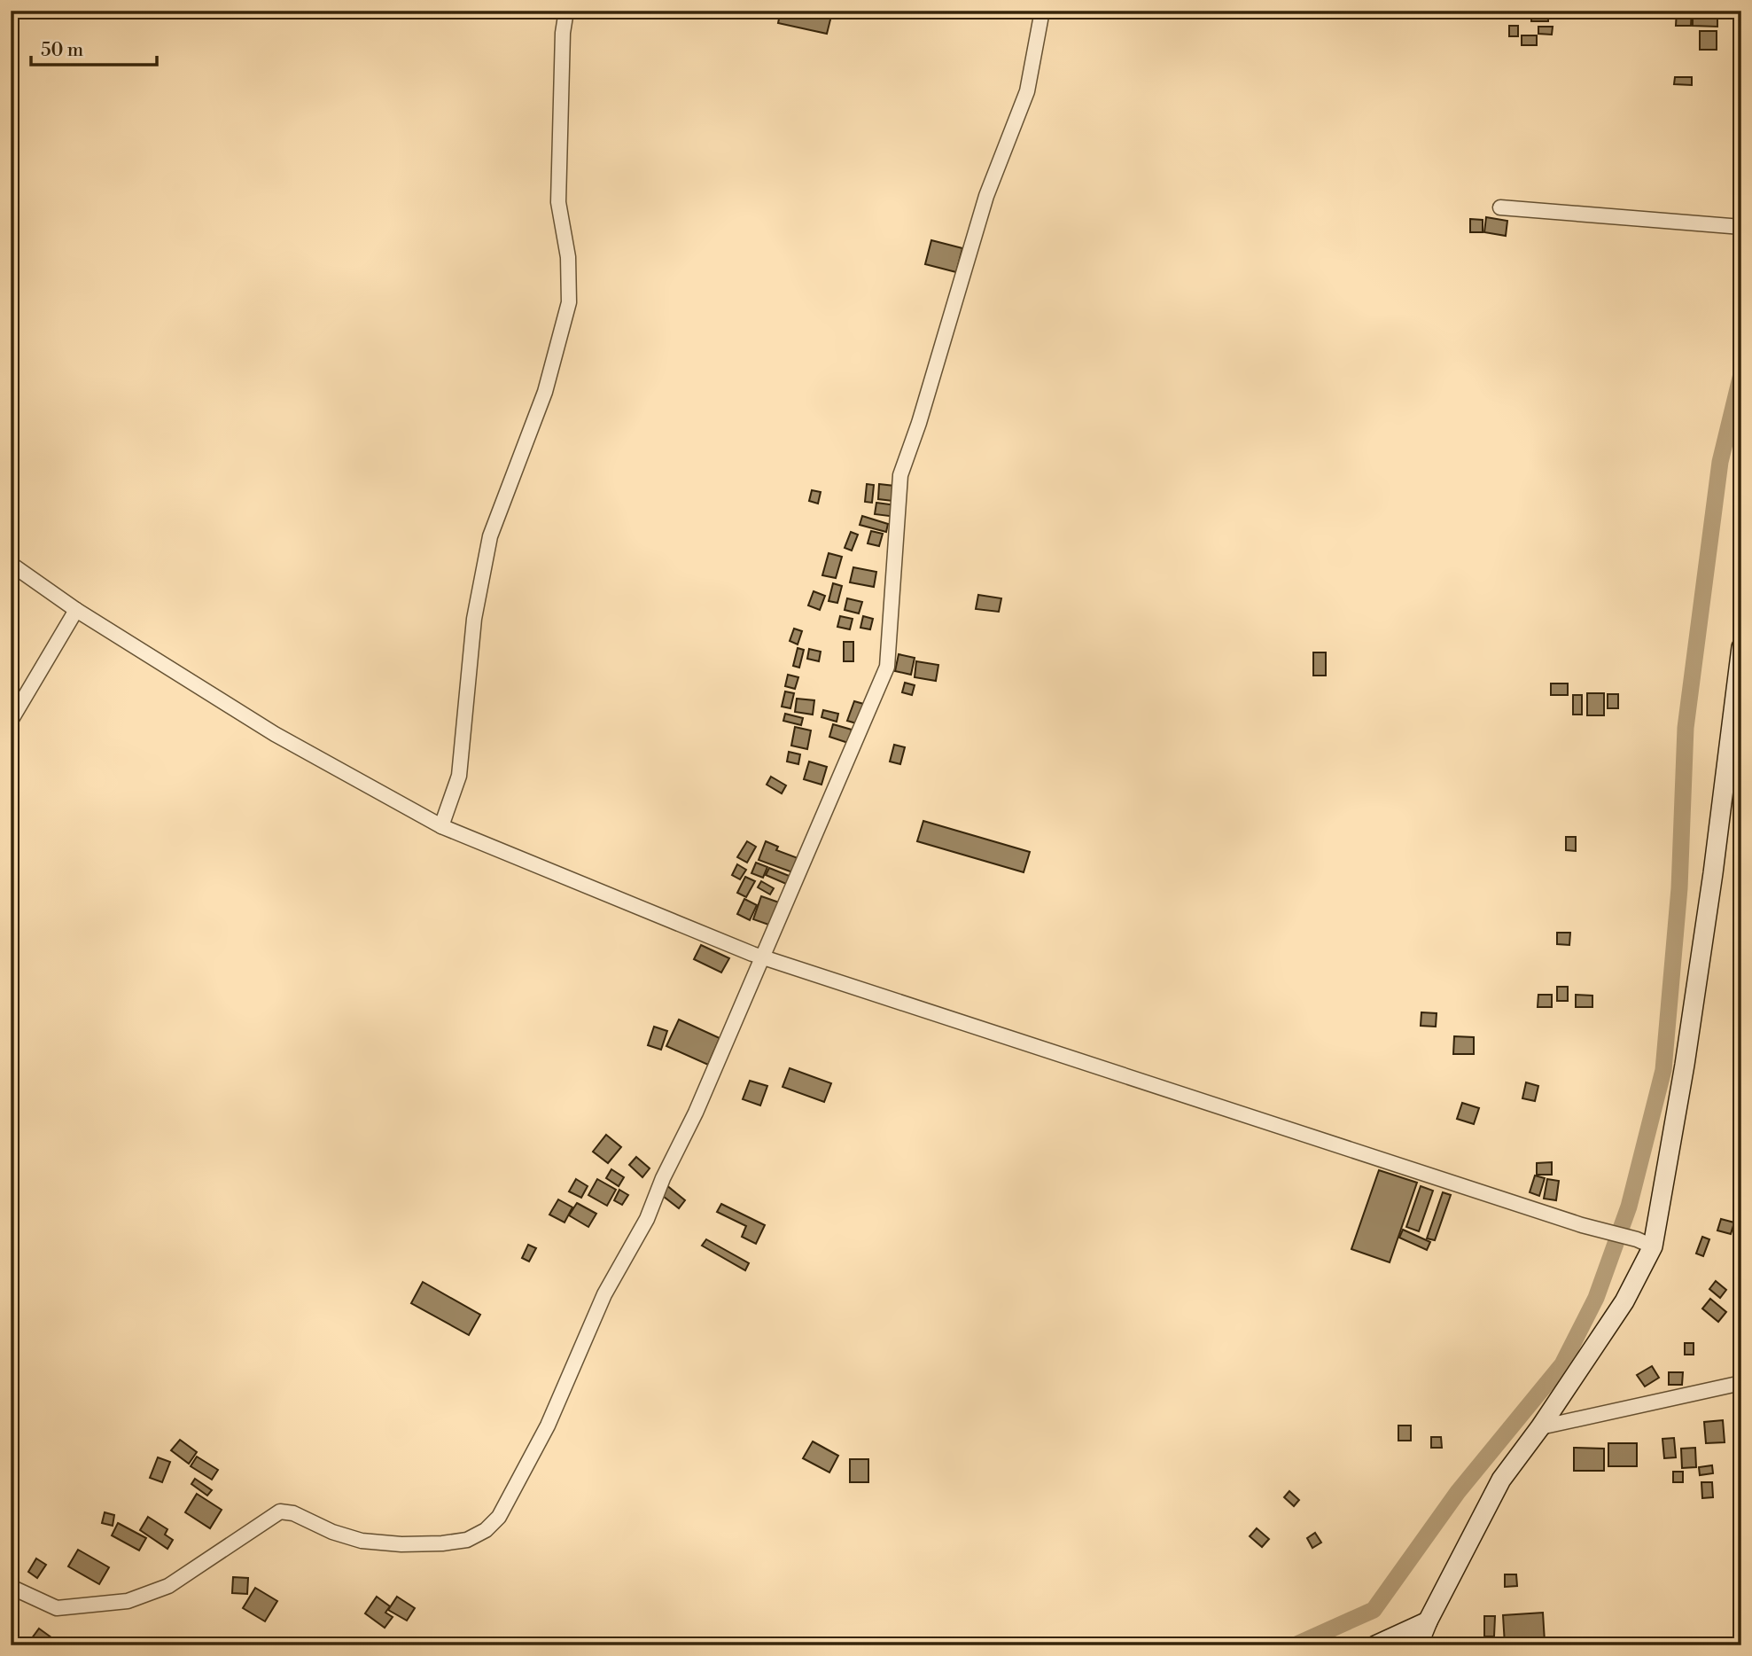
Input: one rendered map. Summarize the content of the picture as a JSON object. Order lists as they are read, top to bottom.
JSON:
{
  "scale_bar": "50 m"
}
